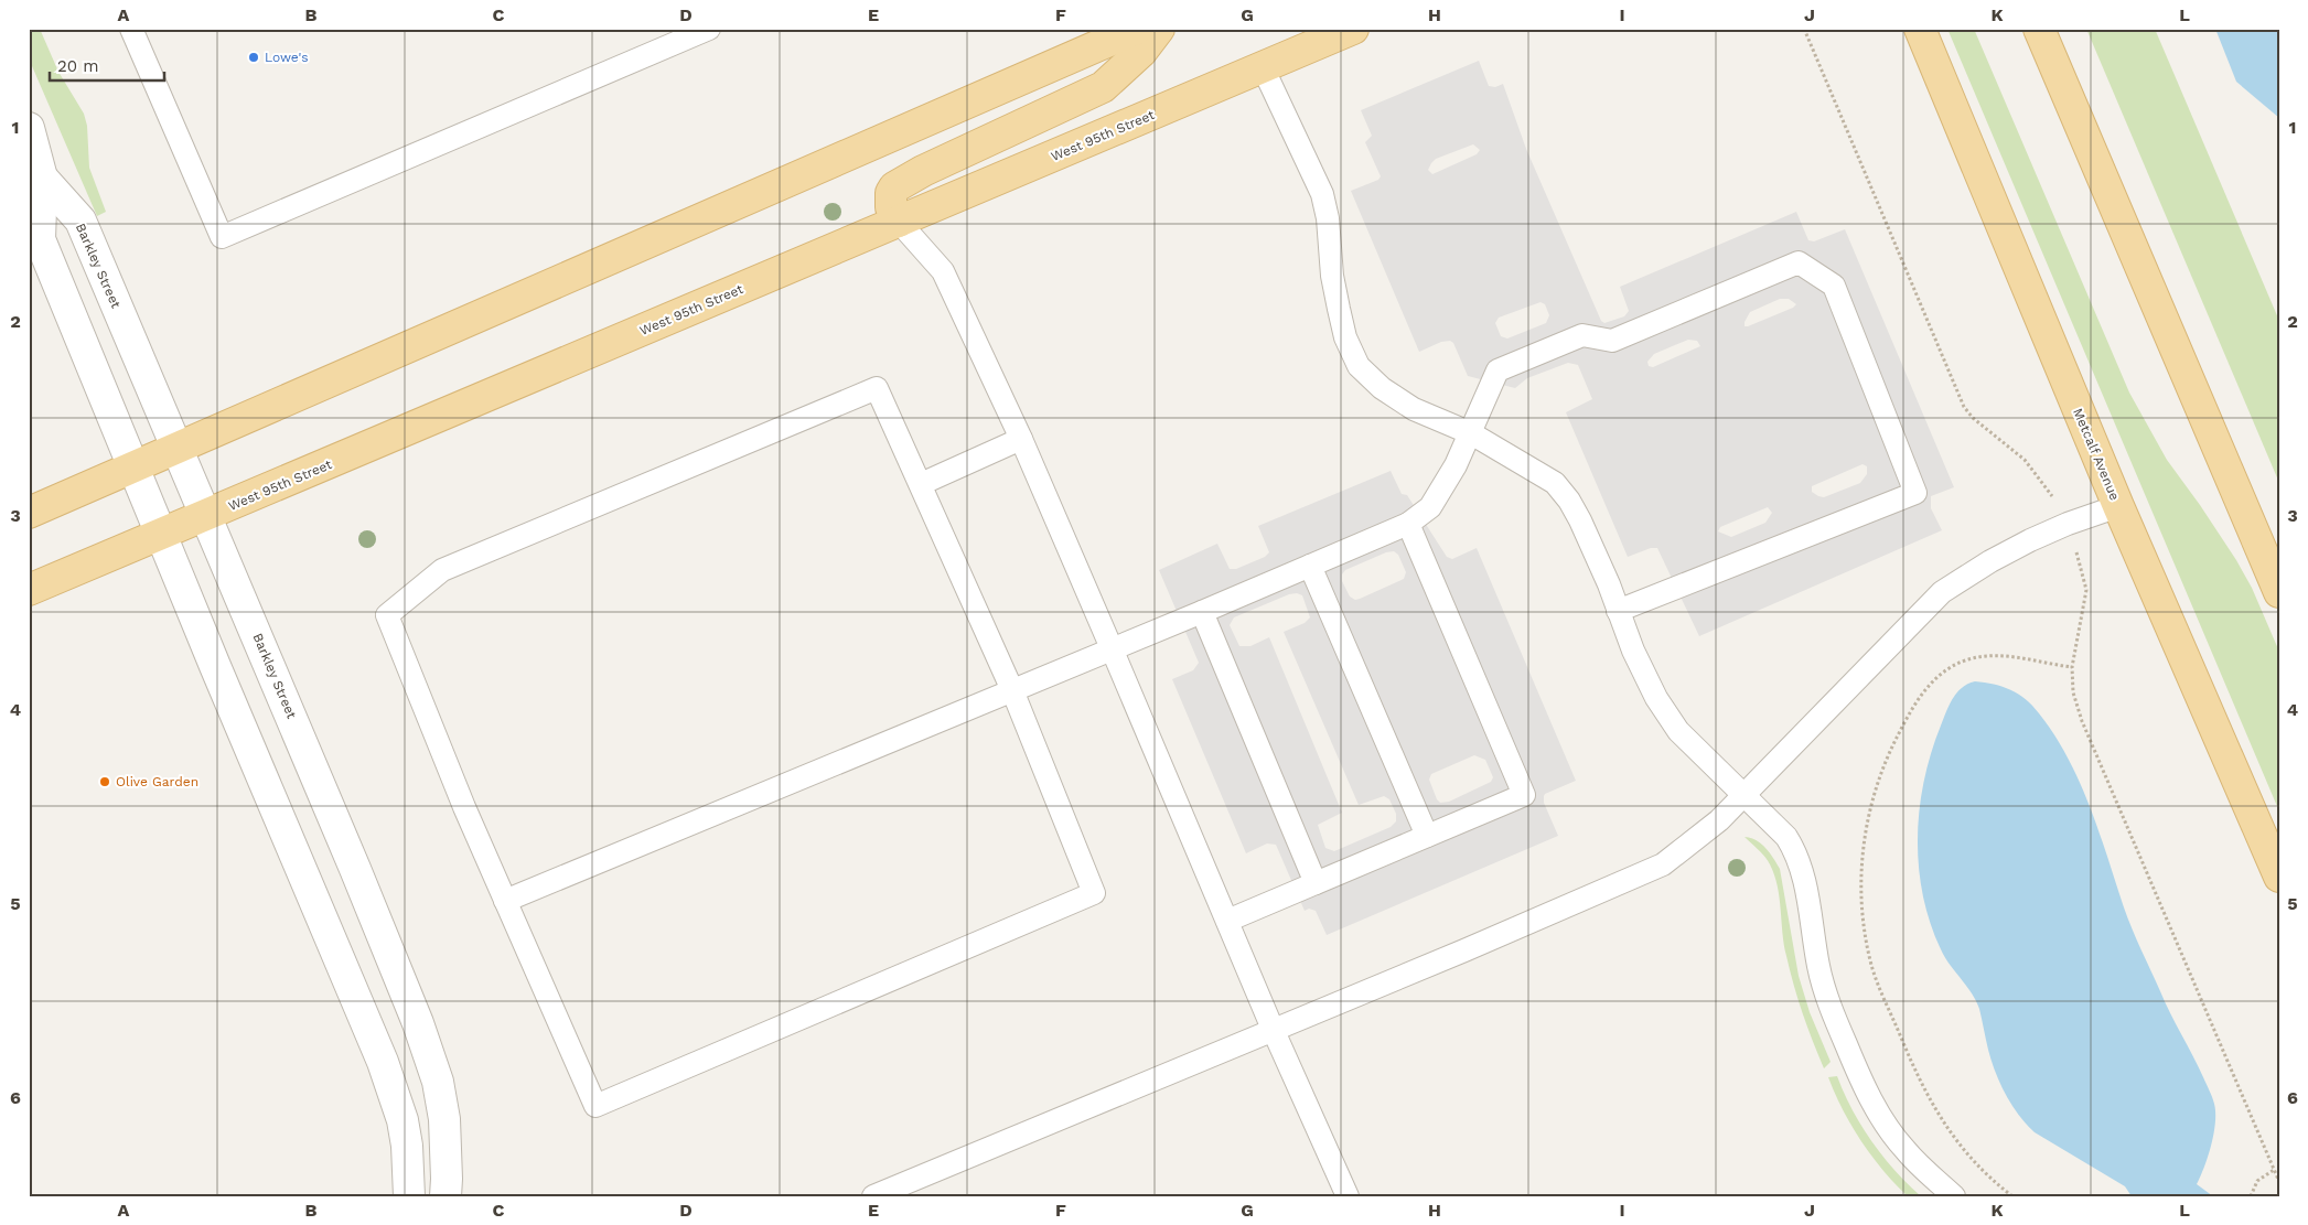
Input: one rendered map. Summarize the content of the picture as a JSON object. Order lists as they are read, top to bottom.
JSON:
{
  "streets": {
    "main road": ["West 95th Street", "Metcalf Avenue"],
    "street": ["Barkley Street"]
  },
  "crossings": [
    ["West 95th Street", "Barkley Street"]
  ],
  "places": ["Lowe's", "Olive Garden"],
  "scale_bar": "20 m",
  "grid": {
    "columns": [
      "A",
      "B",
      "C",
      "D",
      "E",
      "F",
      "G",
      "H",
      "I",
      "J",
      "K",
      "L"
    ],
    "rows": [
      "1",
      "2",
      "3",
      "4",
      "5",
      "6"
    ]
  }
}
